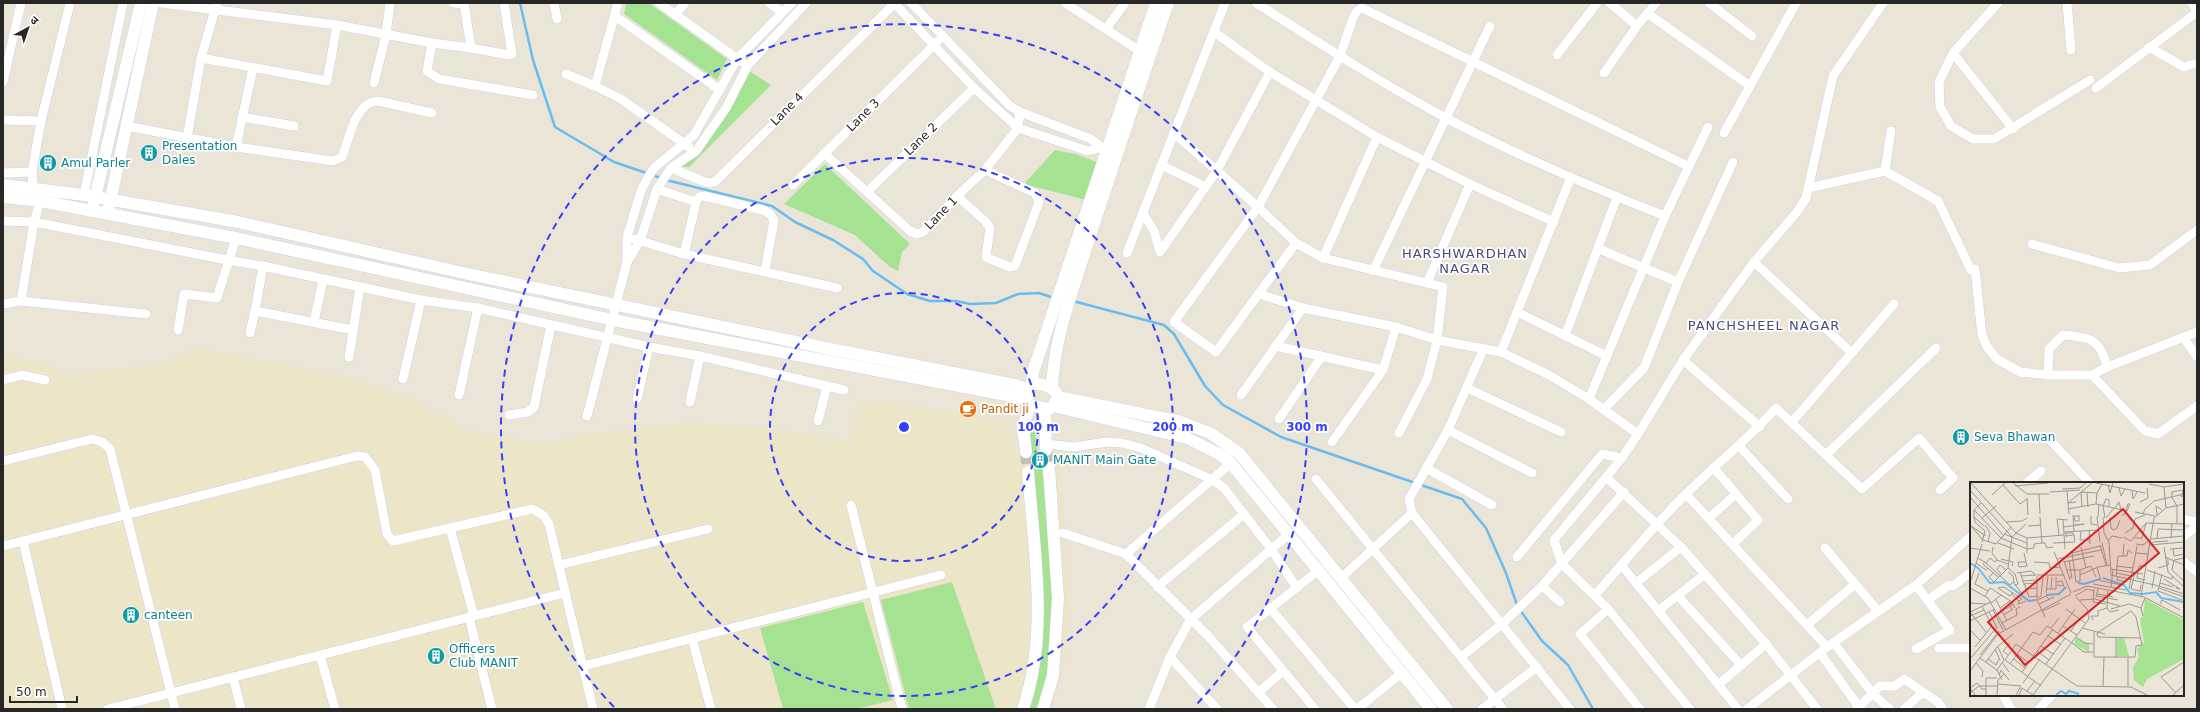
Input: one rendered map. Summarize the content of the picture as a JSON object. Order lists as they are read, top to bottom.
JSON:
{
  "streets": {
    "street": [
      "Lane 4",
      "Lane 3",
      "Lane 2",
      "Lane 1"
    ]
  },
  "crossings": [
    ["Lane 3", "Lane 1"],
    ["Lane 2", "Lane 1"]
  ],
  "districts": ["HARSHWARDHAN NAGAR", "PANCHSHEEL NAGAR"],
  "places": {
    "building": [
      "Presentation Dales",
      "Amul Parler",
      "Seva Bhawan",
      "MANIT Main Gate",
      "canteen",
      "Officers Club MANIT"
    ],
    "cafe": ["Pandit ji"]
  },
  "scale_bar": "50 m",
  "north": "top right",
  "rings": ["100 m", "200 m", "300 m"]
}
